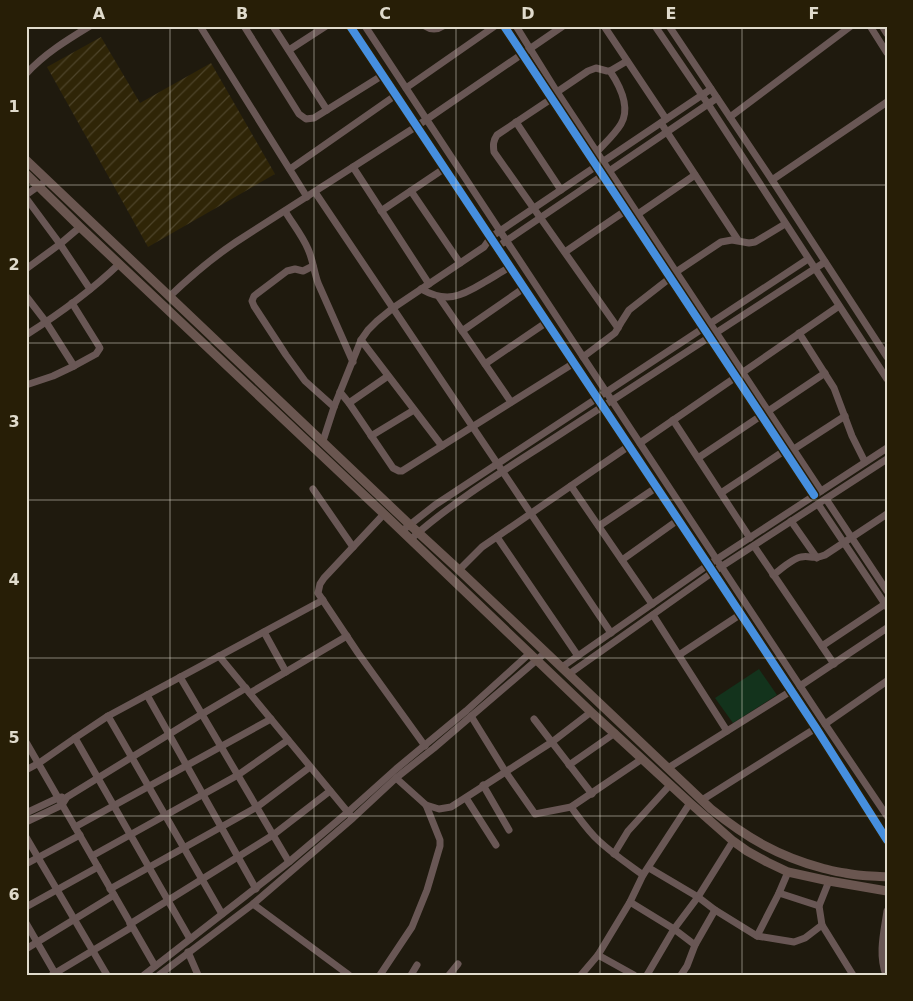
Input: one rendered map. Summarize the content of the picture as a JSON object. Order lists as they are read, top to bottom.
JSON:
{
  "grid": {
    "columns": [
      "A",
      "B",
      "C",
      "D",
      "E",
      "F"
    ],
    "rows": [
      "1",
      "2",
      "3",
      "4",
      "5",
      "6"
    ]
  }
}
